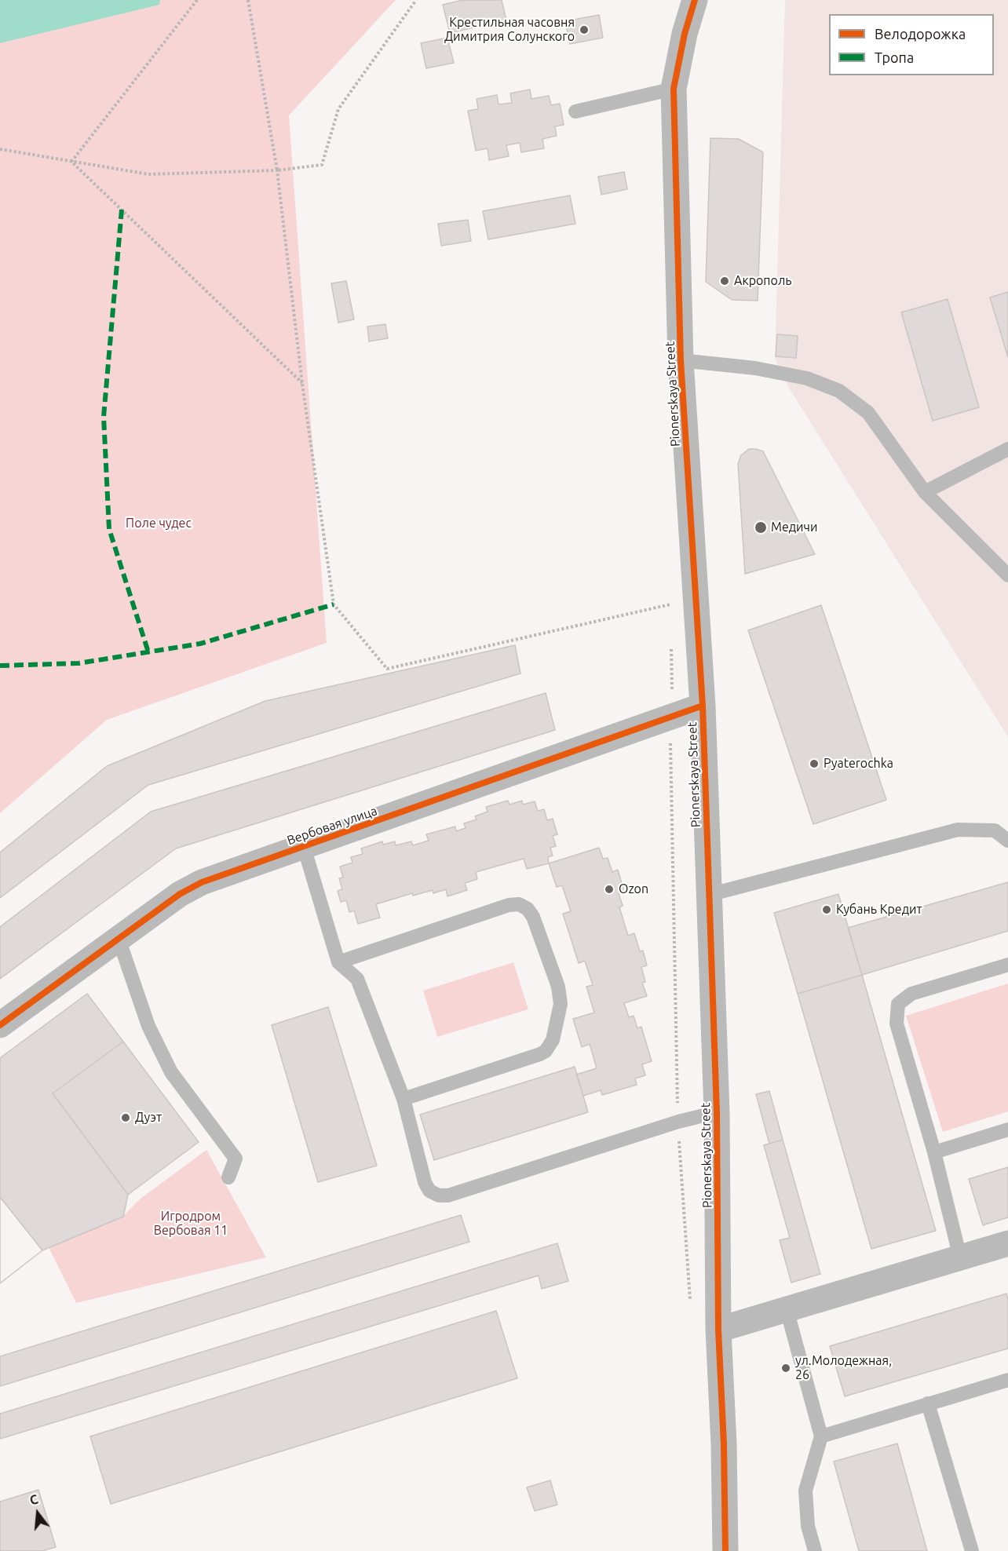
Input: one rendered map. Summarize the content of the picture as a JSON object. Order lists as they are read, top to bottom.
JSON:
{
  "streets": {
    "street": ["Pionerskaya Street", "Вербовая улица"]
  },
  "crossings": [
    ["Pionerskaya Street", "Вербовая улица"]
  ],
  "parks": ["Поле чудес", "Игродром Вербовая 11"],
  "places": [
    "Крестильная часовня Димитрия Солунского",
    "Акрополь",
    "Медичи",
    "Pyaterochka",
    "Ozon",
    "Кубань Кредит",
    "Дуэт",
    "ул.Молодежная, 26"
  ],
  "legend": ["Велодорожка", "Тропа"],
  "north": "top"
}
